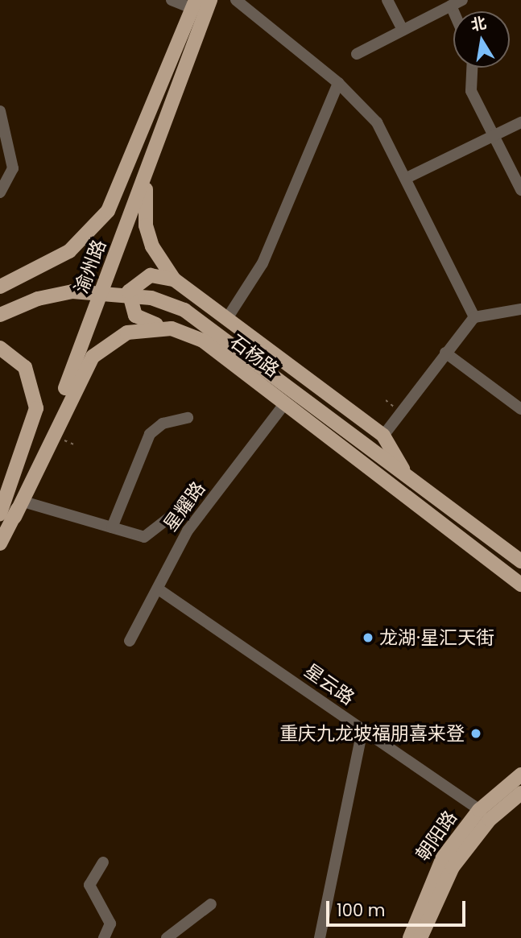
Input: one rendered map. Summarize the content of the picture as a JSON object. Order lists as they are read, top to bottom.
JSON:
{
  "streets": {
    "main road": ["渝州路", "石杨路", "朝阳路"],
    "street": ["星耀路", "星云路"]
  },
  "crossings": [
    ["渝州路", "石杨路"],
    ["石杨路", "星耀路"],
    ["星耀路", "星云路"],
    ["星云路", "朝阳路"]
  ],
  "places": ["龙湖·星汇天街", "重庆九龙坡福朋喜来登"],
  "scale_bar": "100 m",
  "north": "top"
}
